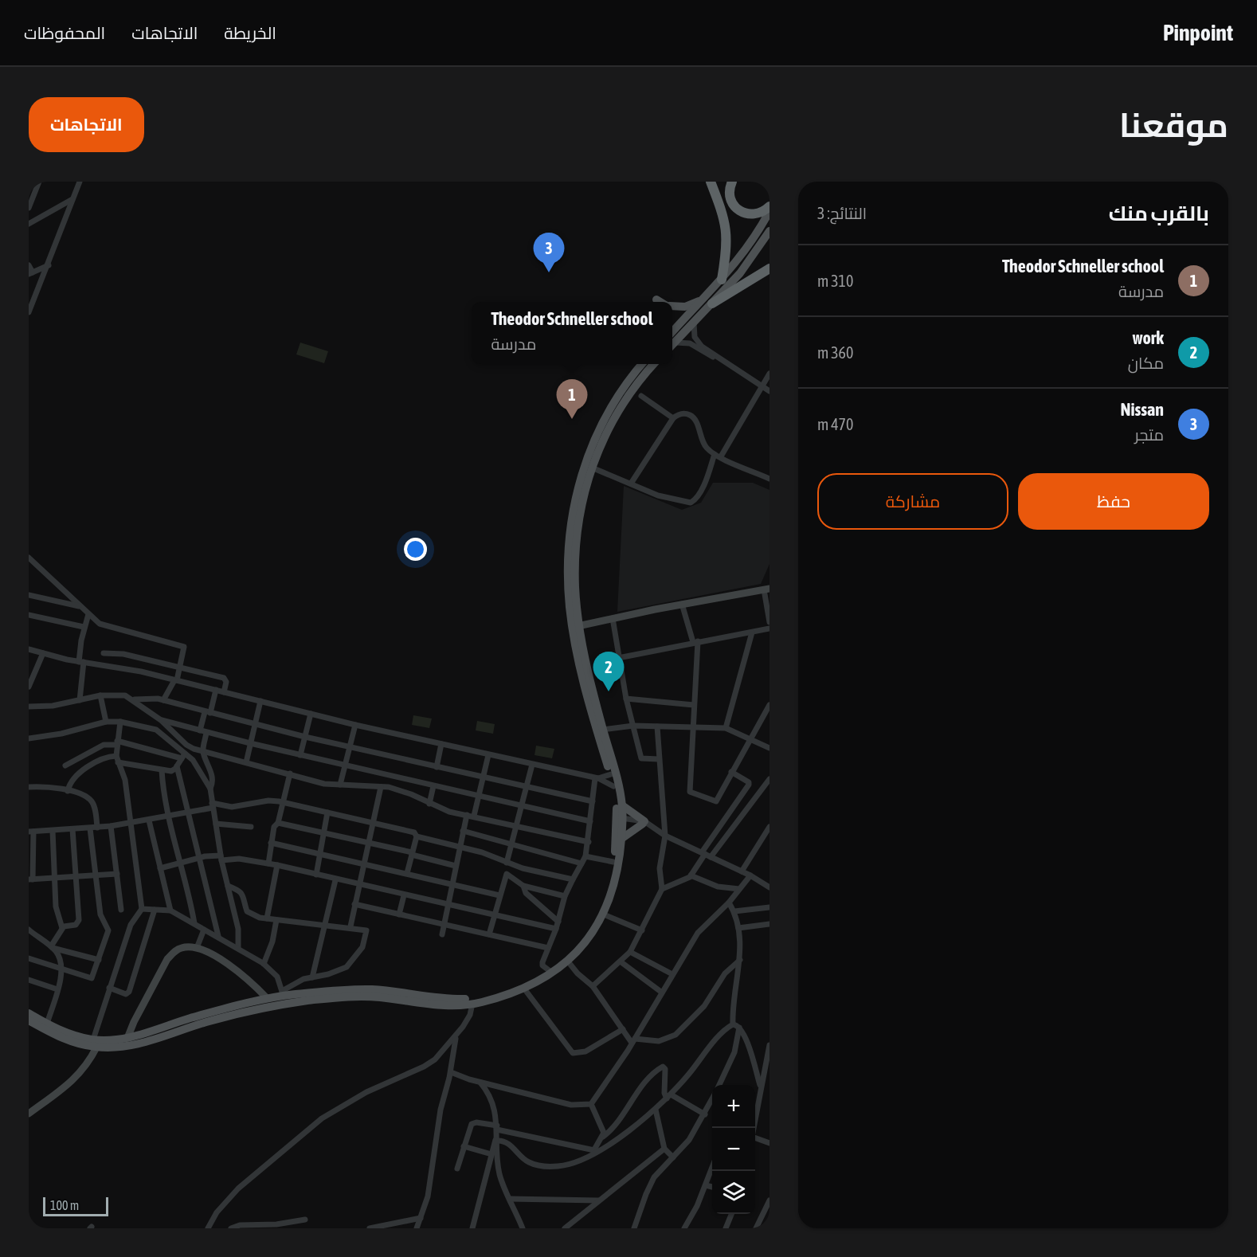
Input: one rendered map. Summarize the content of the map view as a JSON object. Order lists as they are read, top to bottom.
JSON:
{
  "scale_bar": "100 m",
  "page": {
    "header": "Pinpoint",
    "nav": ["الخريطة", "الاتجاهات", "المحفوظات"],
    "title": "موقعنا",
    "buttons": [
      "الاتجاهات",
      ["حفظ", "مشاركة"]
    ],
    "heading": ["بالقرب منك", "النتائج: 3"],
    "pins": ["3", "1", "2"],
    "list": [
      {
        "mark": "1",
        "name": "Theodor Schneller school",
        "note": "مدرسة",
        "value": "310 m"
      },
      {
        "mark": "2",
        "name": "work",
        "note": "مكان",
        "value": "360 m"
      },
      {
        "mark": "3",
        "name": "Nissan",
        "note": "متجر",
        "value": "470 m"
      }
    ],
    "popup": ["Theodor Schneller school", "مدرسة"],
    "map_buttons": ["+", "−"],
    "scale": "100 m"
  }
}
